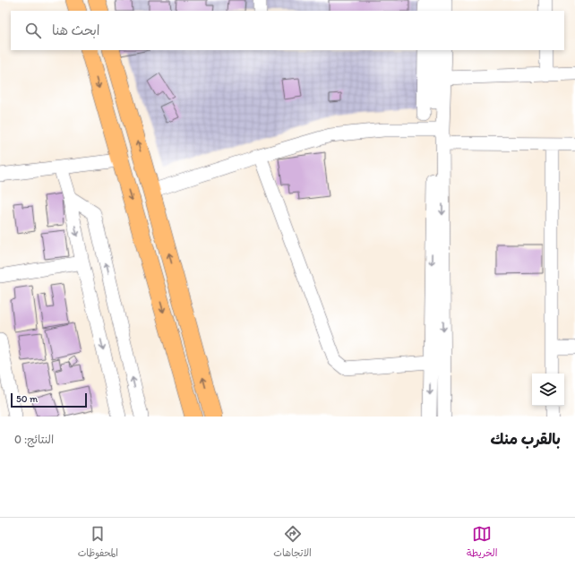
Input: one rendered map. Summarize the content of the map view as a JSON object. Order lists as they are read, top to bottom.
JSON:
{
  "scale_bar": "50 m",
  "page": {
    "search": "ابحث هنا",
    "scale": "50 m",
    "heading": ["بالقرب منك", "النتائج: 0"],
    "nav": ["الخريطة", "الاتجاهات", "المحفوظات"]
  }
}
